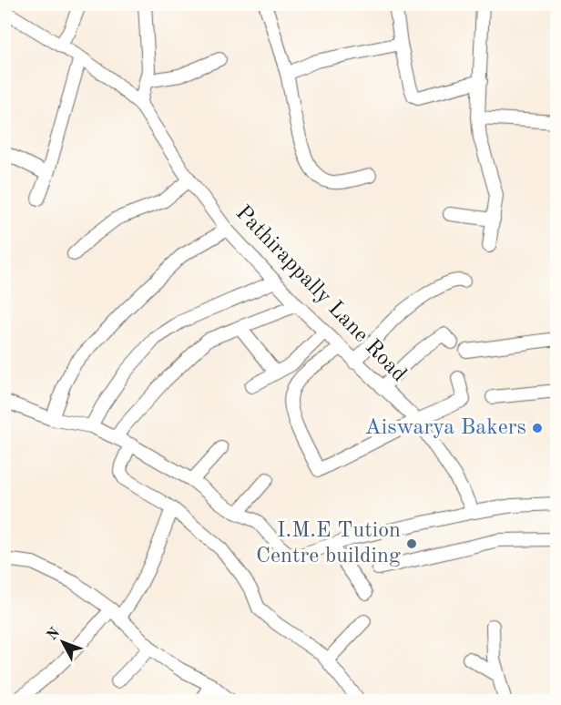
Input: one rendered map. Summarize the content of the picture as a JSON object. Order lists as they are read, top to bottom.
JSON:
{
  "streets": {
    "street": ["Pathirappally Lane Road"]
  },
  "places": ["Aiswarya Bakers", "I.M.E Tution Centre building"],
  "north": "top left"
}
